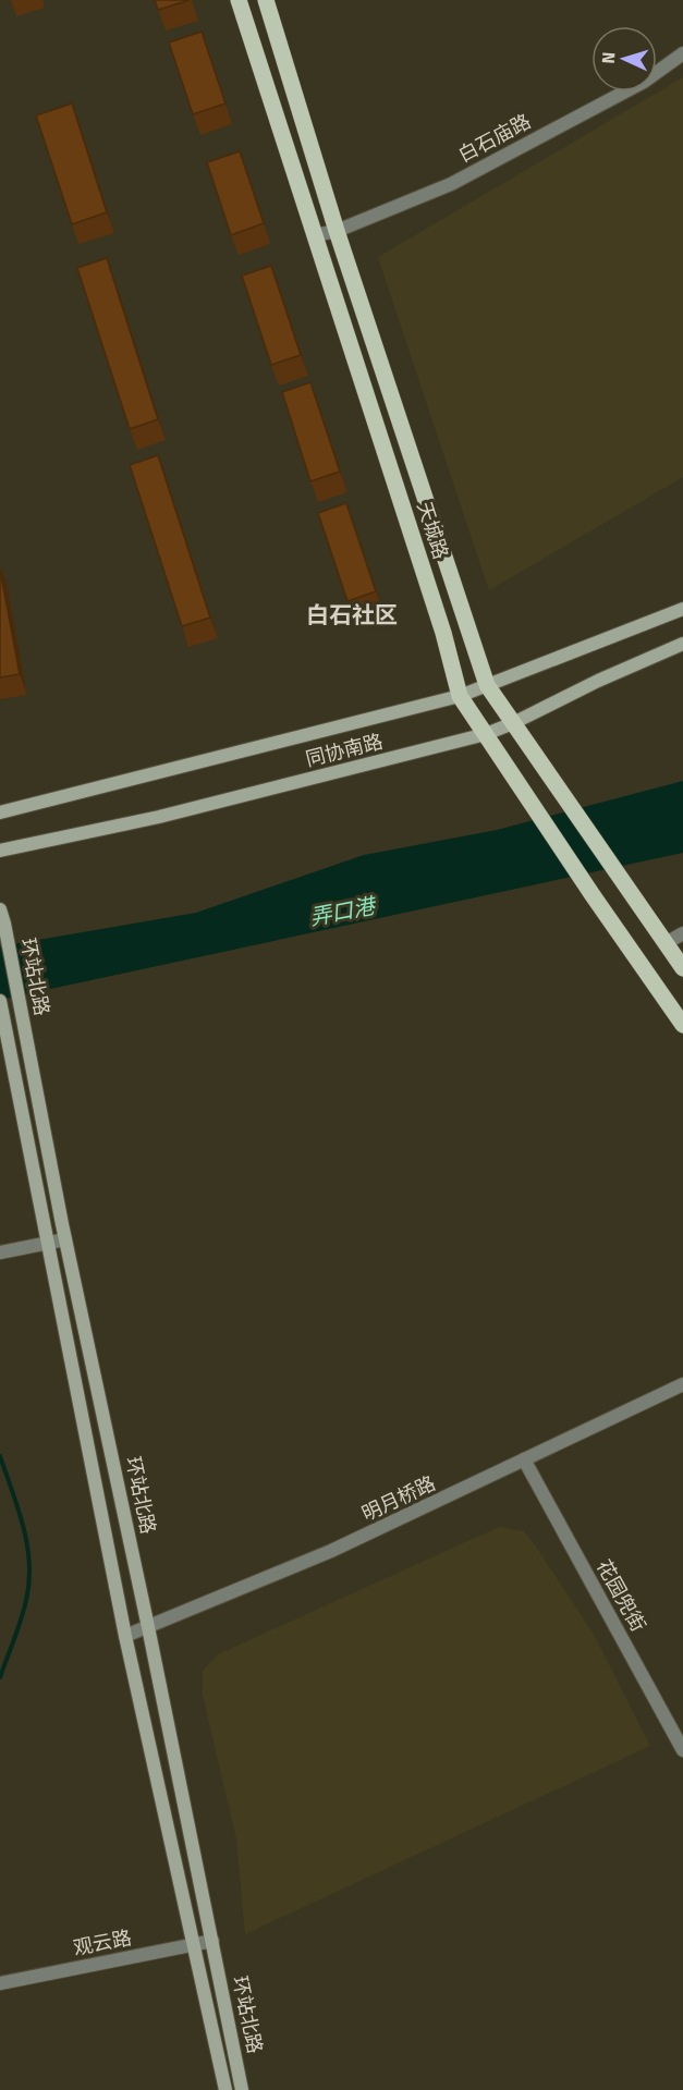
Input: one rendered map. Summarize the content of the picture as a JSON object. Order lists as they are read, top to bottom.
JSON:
{
  "streets": {
    "main road": ["天城路", "同协南路", "环站北路"],
    "street": [
      "白石庙路",
      "明月桥路",
      "花园兜街",
      "观云路"
    ]
  },
  "crossings": [
    ["白石庙路", "天城路"],
    ["天城路", "同协南路"],
    ["环站北路", "明月桥路"],
    ["环站北路", "观云路"],
    ["明月桥路", "花园兜街"]
  ],
  "districts": ["白石社区"],
  "water": ["弄口港"],
  "north": "left"
}
